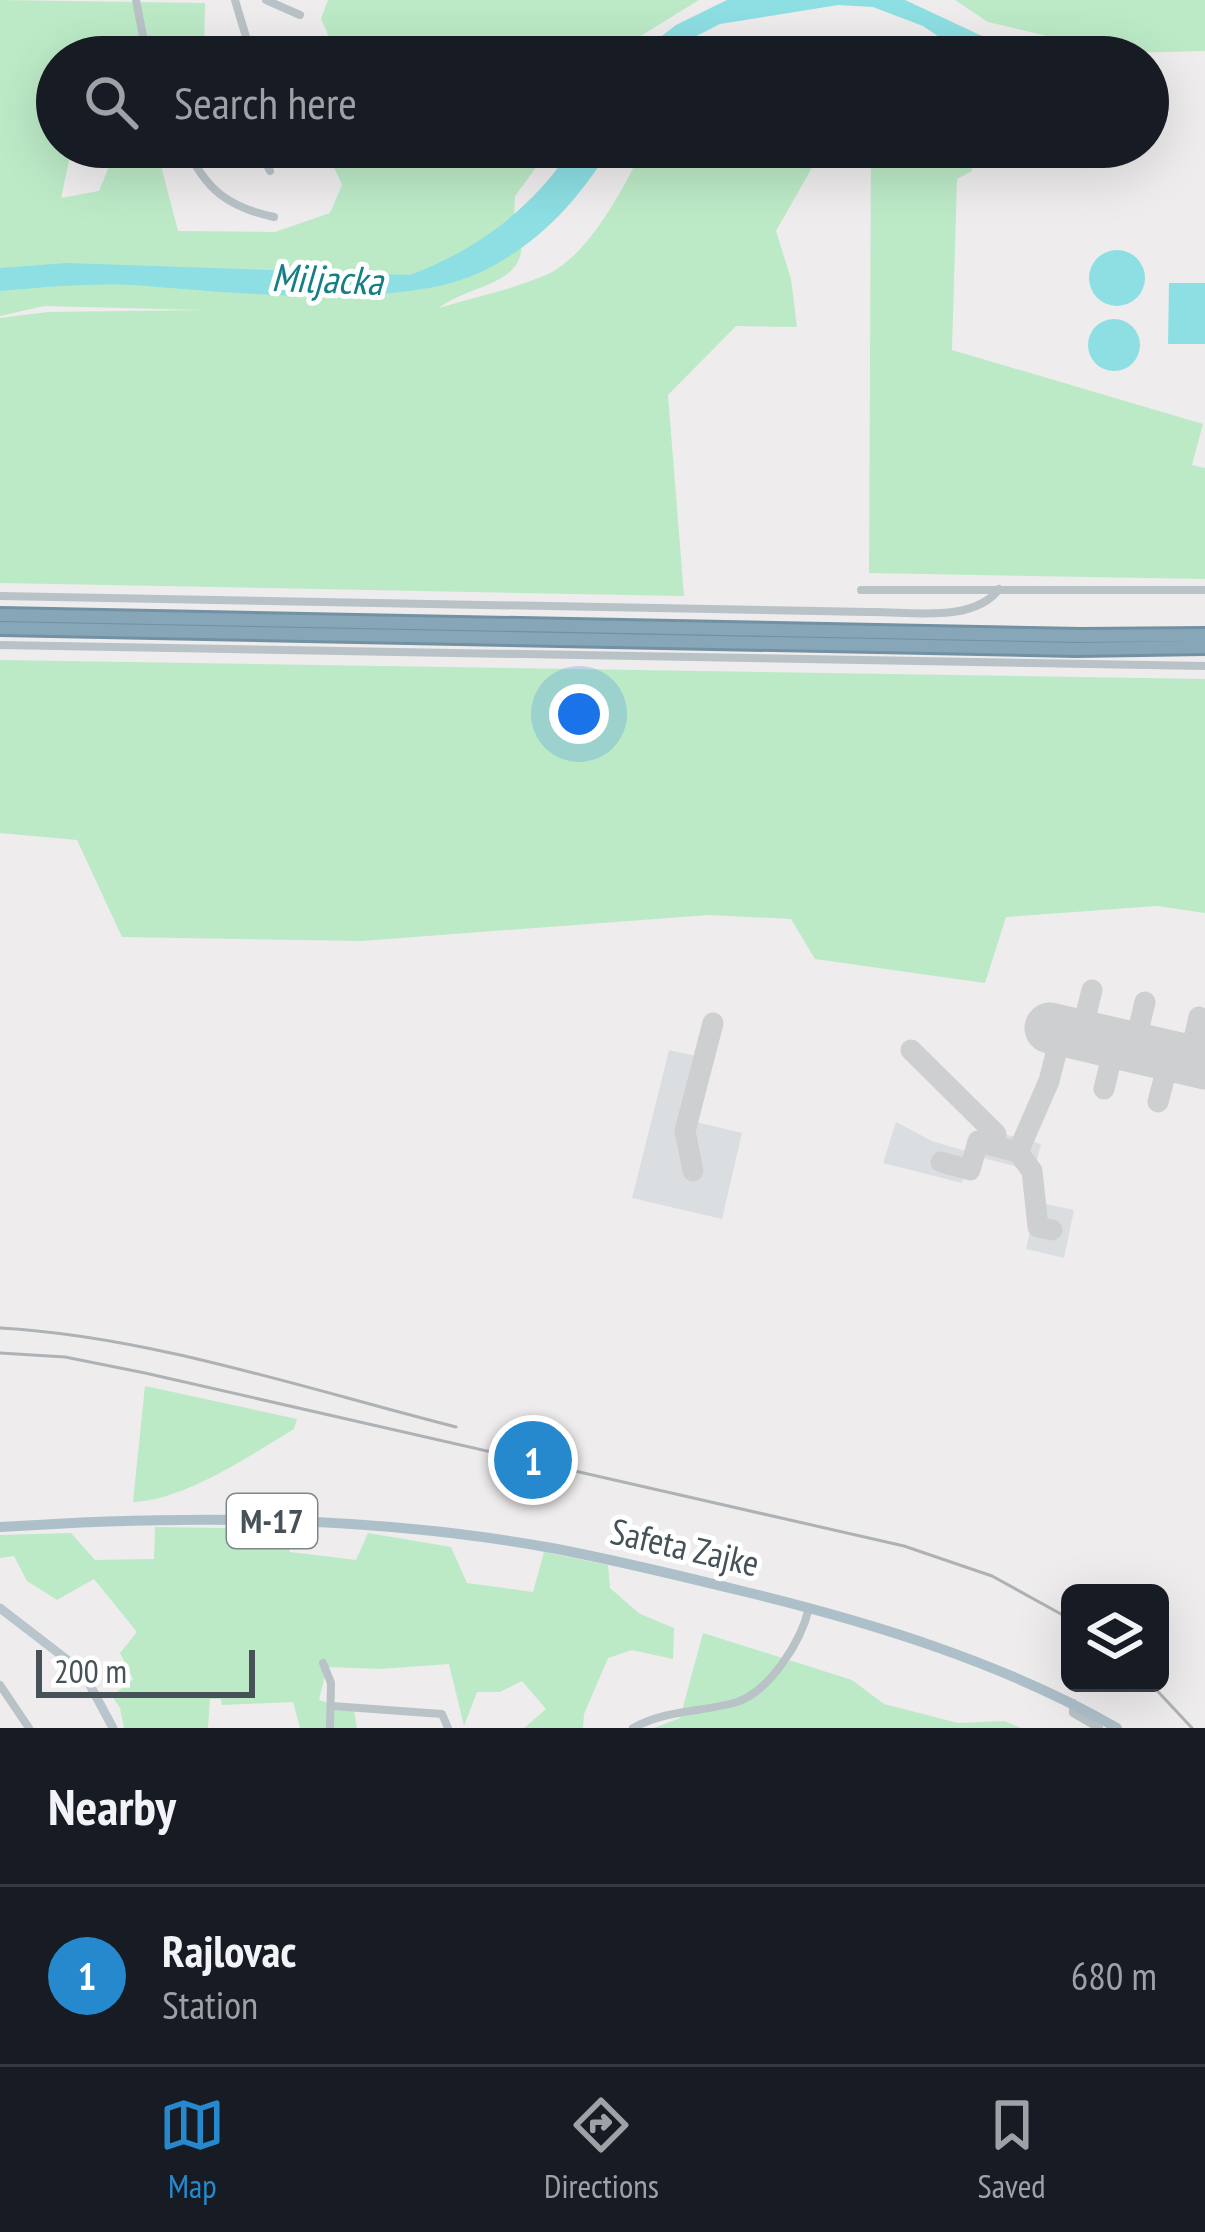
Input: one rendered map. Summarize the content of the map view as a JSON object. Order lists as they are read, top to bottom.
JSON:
{
  "streets": {
    "main road": ["M-17", "Safeta Zajke"]
  },
  "water": ["Miljacka"],
  "scale_bar": "200 m",
  "page": {
    "search": "Search here",
    "pins": "1",
    "scale": "200 m",
    "heading": "Nearby",
    "list": [
      {
        "mark": "1",
        "name": "Rajlovac",
        "note": "Station",
        "value": "680 m"
      }
    ],
    "nav": ["Map", "Directions", "Saved"]
  }
}
